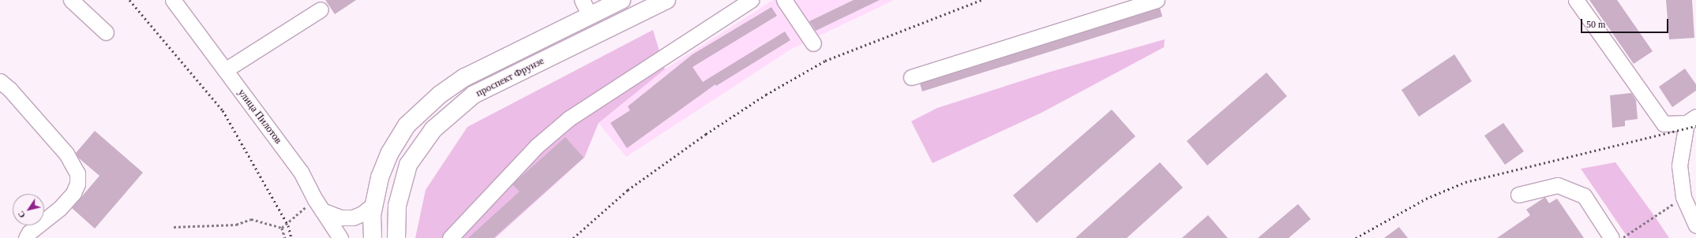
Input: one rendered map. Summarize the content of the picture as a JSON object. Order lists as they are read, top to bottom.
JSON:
{
  "streets": {
    "main road": ["проспект Фрунзе"],
    "street": ["улица Пилотов"]
  },
  "scale_bar": "50 m",
  "north": "bottom left"
}
